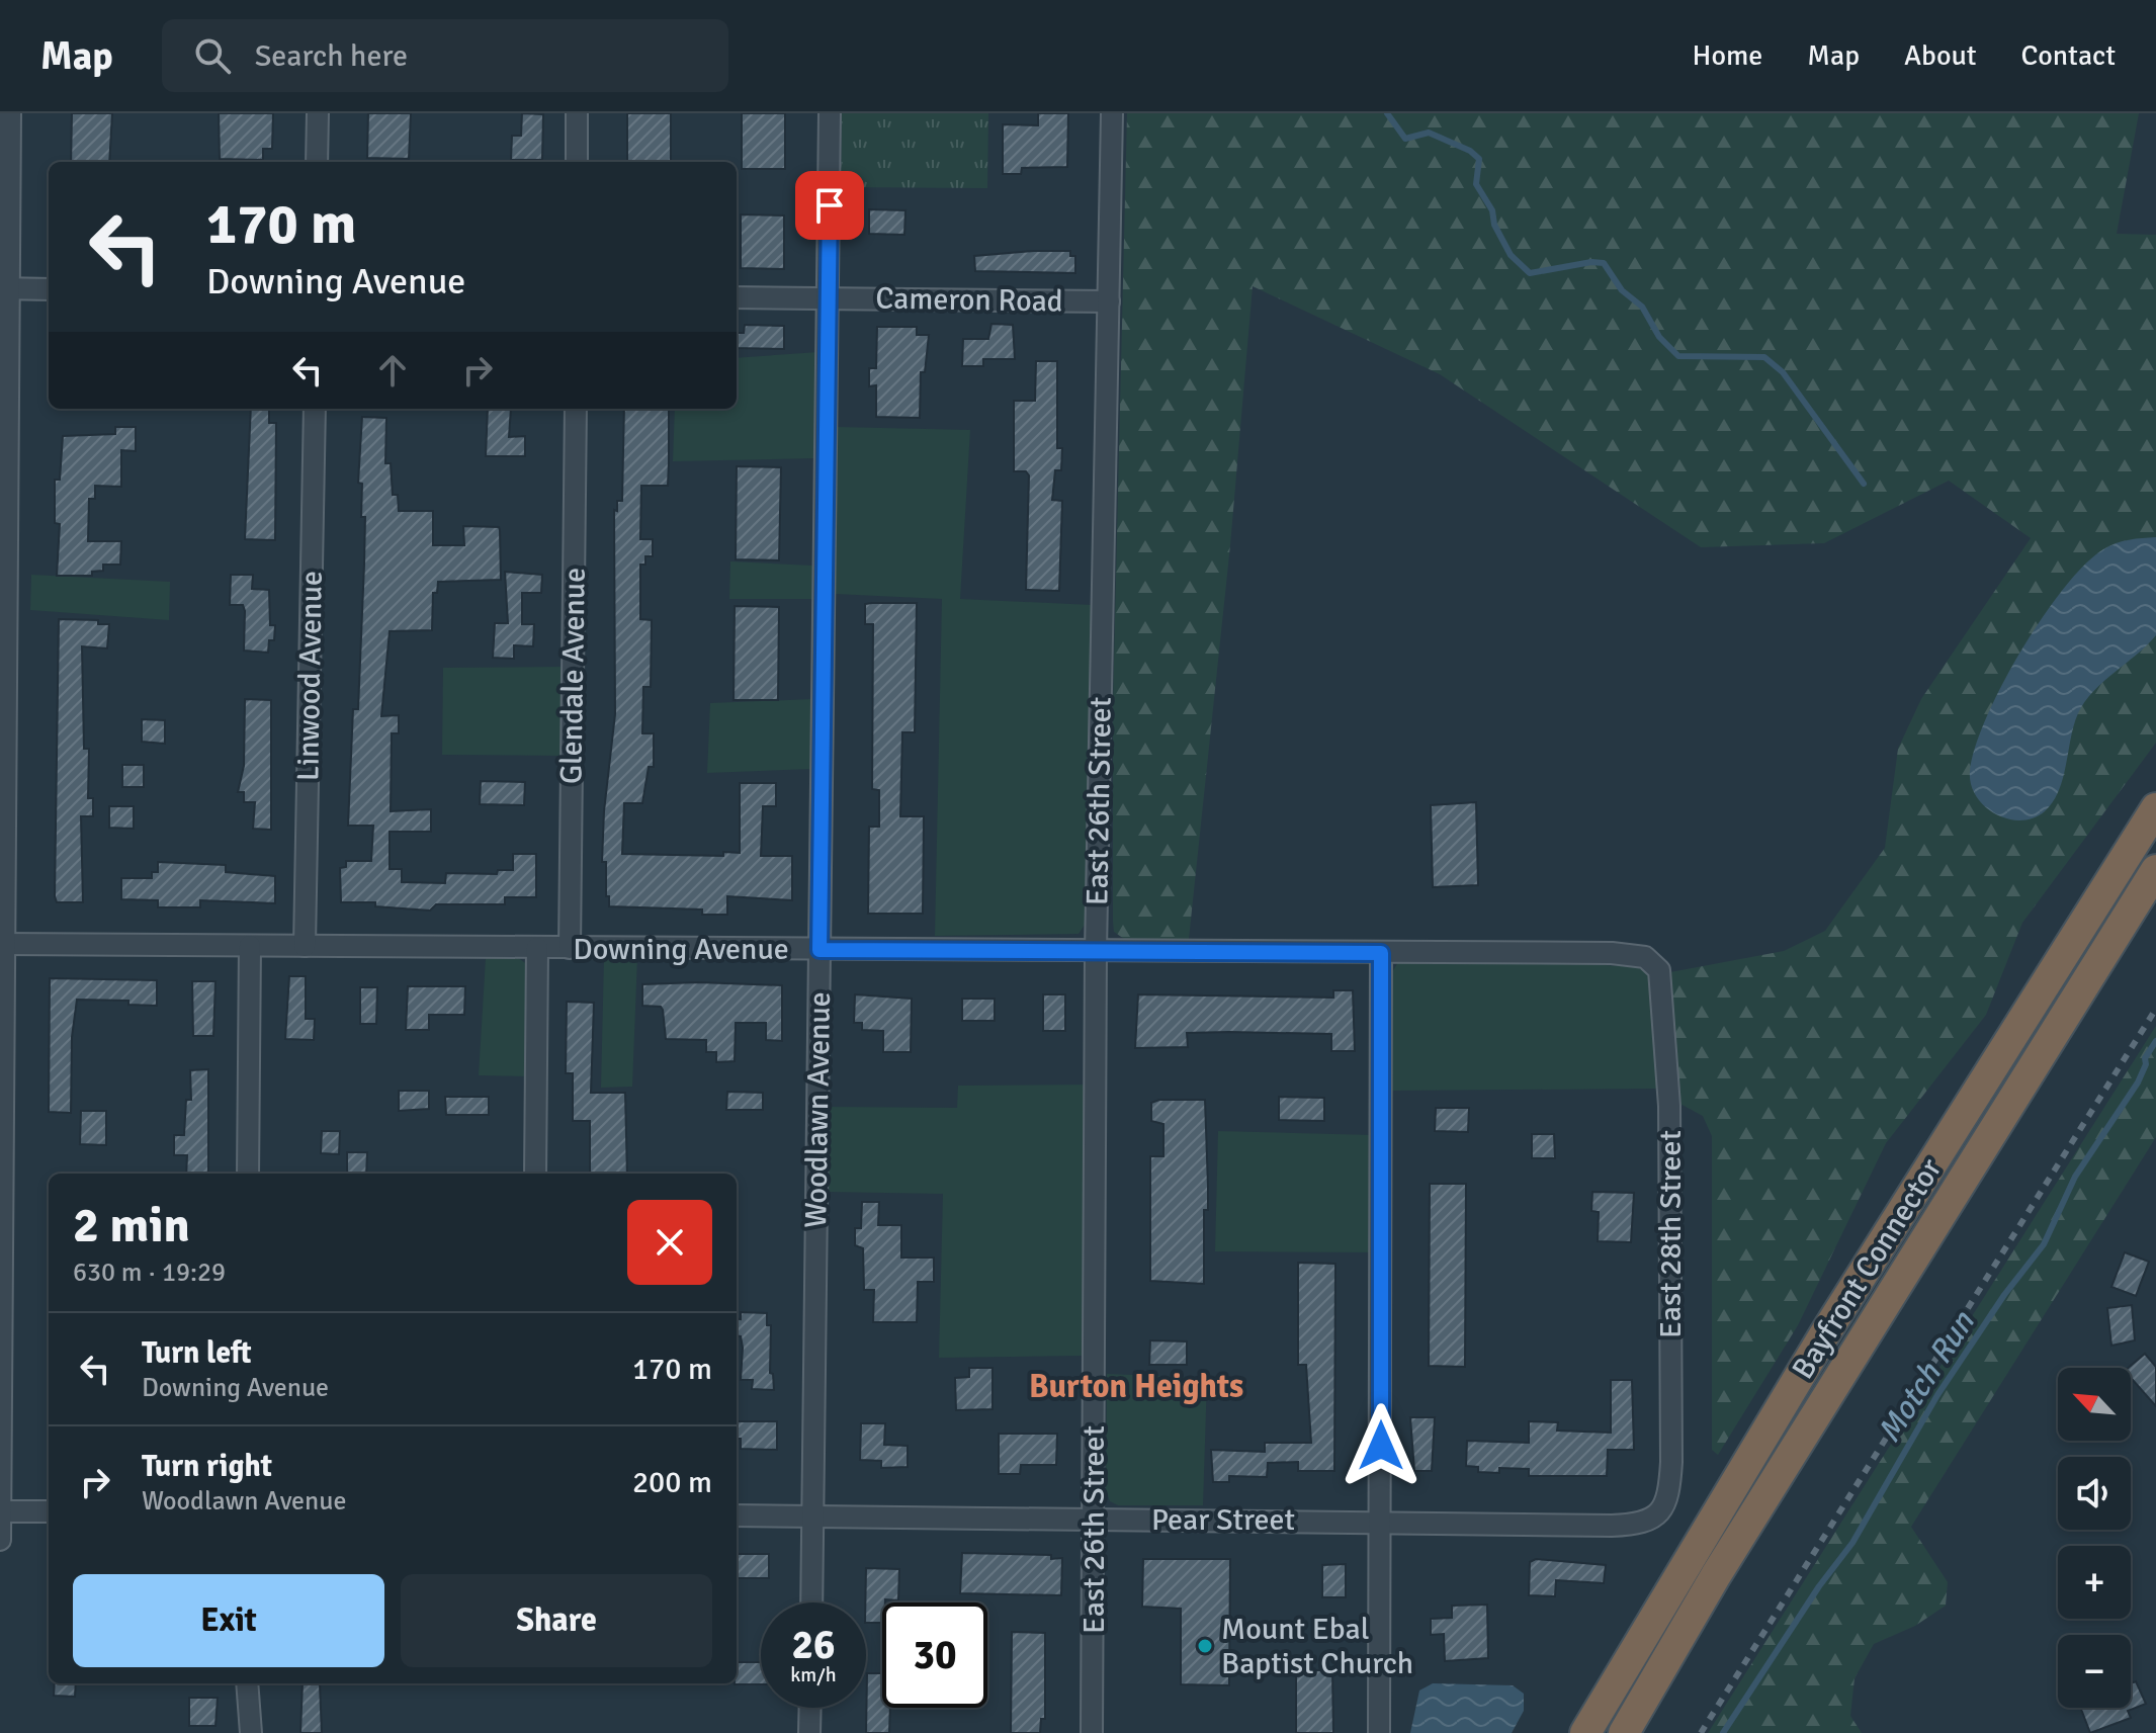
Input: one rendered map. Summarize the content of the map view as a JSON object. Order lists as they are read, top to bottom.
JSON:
{
  "streets": {
    "highway": ["Bayfront Connector"],
    "street": [
      "Cameron Road",
      "Linwood Avenue",
      "Glendale Avenue",
      "East 26th Street",
      "Downing Avenue",
      "Woodlawn Avenue",
      "East 28th Street",
      "Pear Street"
    ]
  },
  "crossings": [
    ["Cameron Road", "East 26th Street"],
    ["Cameron Road", "Woodlawn Avenue"],
    ["Linwood Avenue", "Downing Avenue"],
    ["Glendale Avenue", "Downing Avenue"],
    ["East 26th Street", "Downing Avenue"],
    ["East 26th Street", "Pear Street"],
    ["Downing Avenue", "Woodlawn Avenue"],
    ["Downing Avenue", "East 28th Street"],
    ["Woodlawn Avenue", "Pear Street"],
    ["East 28th Street", "Pear Street"]
  ],
  "districts": ["Burton Heights"],
  "water": ["Motch Run"],
  "places": ["Mount Ebal Baptist Church"],
  "north": "top left",
  "page": {
    "header": "Map",
    "search": "Search here",
    "nav": [
      "Home",
      "Map",
      "About",
      "Contact"
    ],
    "turn": ["170 m", "Downing Avenue"],
    "heading": ["2 min", "630 m · 19:29"],
    "list": [
      {
        "name": "Turn left",
        "note": "Downing Avenue",
        "value": "170 m"
      },
      {
        "name": "Turn right",
        "note": "Woodlawn Avenue",
        "value": "200 m"
      }
    ],
    "map_buttons": ["+", "−"],
    "buttons": ["Exit", "Share"],
    "speed": "26 km/h",
    "limit": "30"
  }
}
